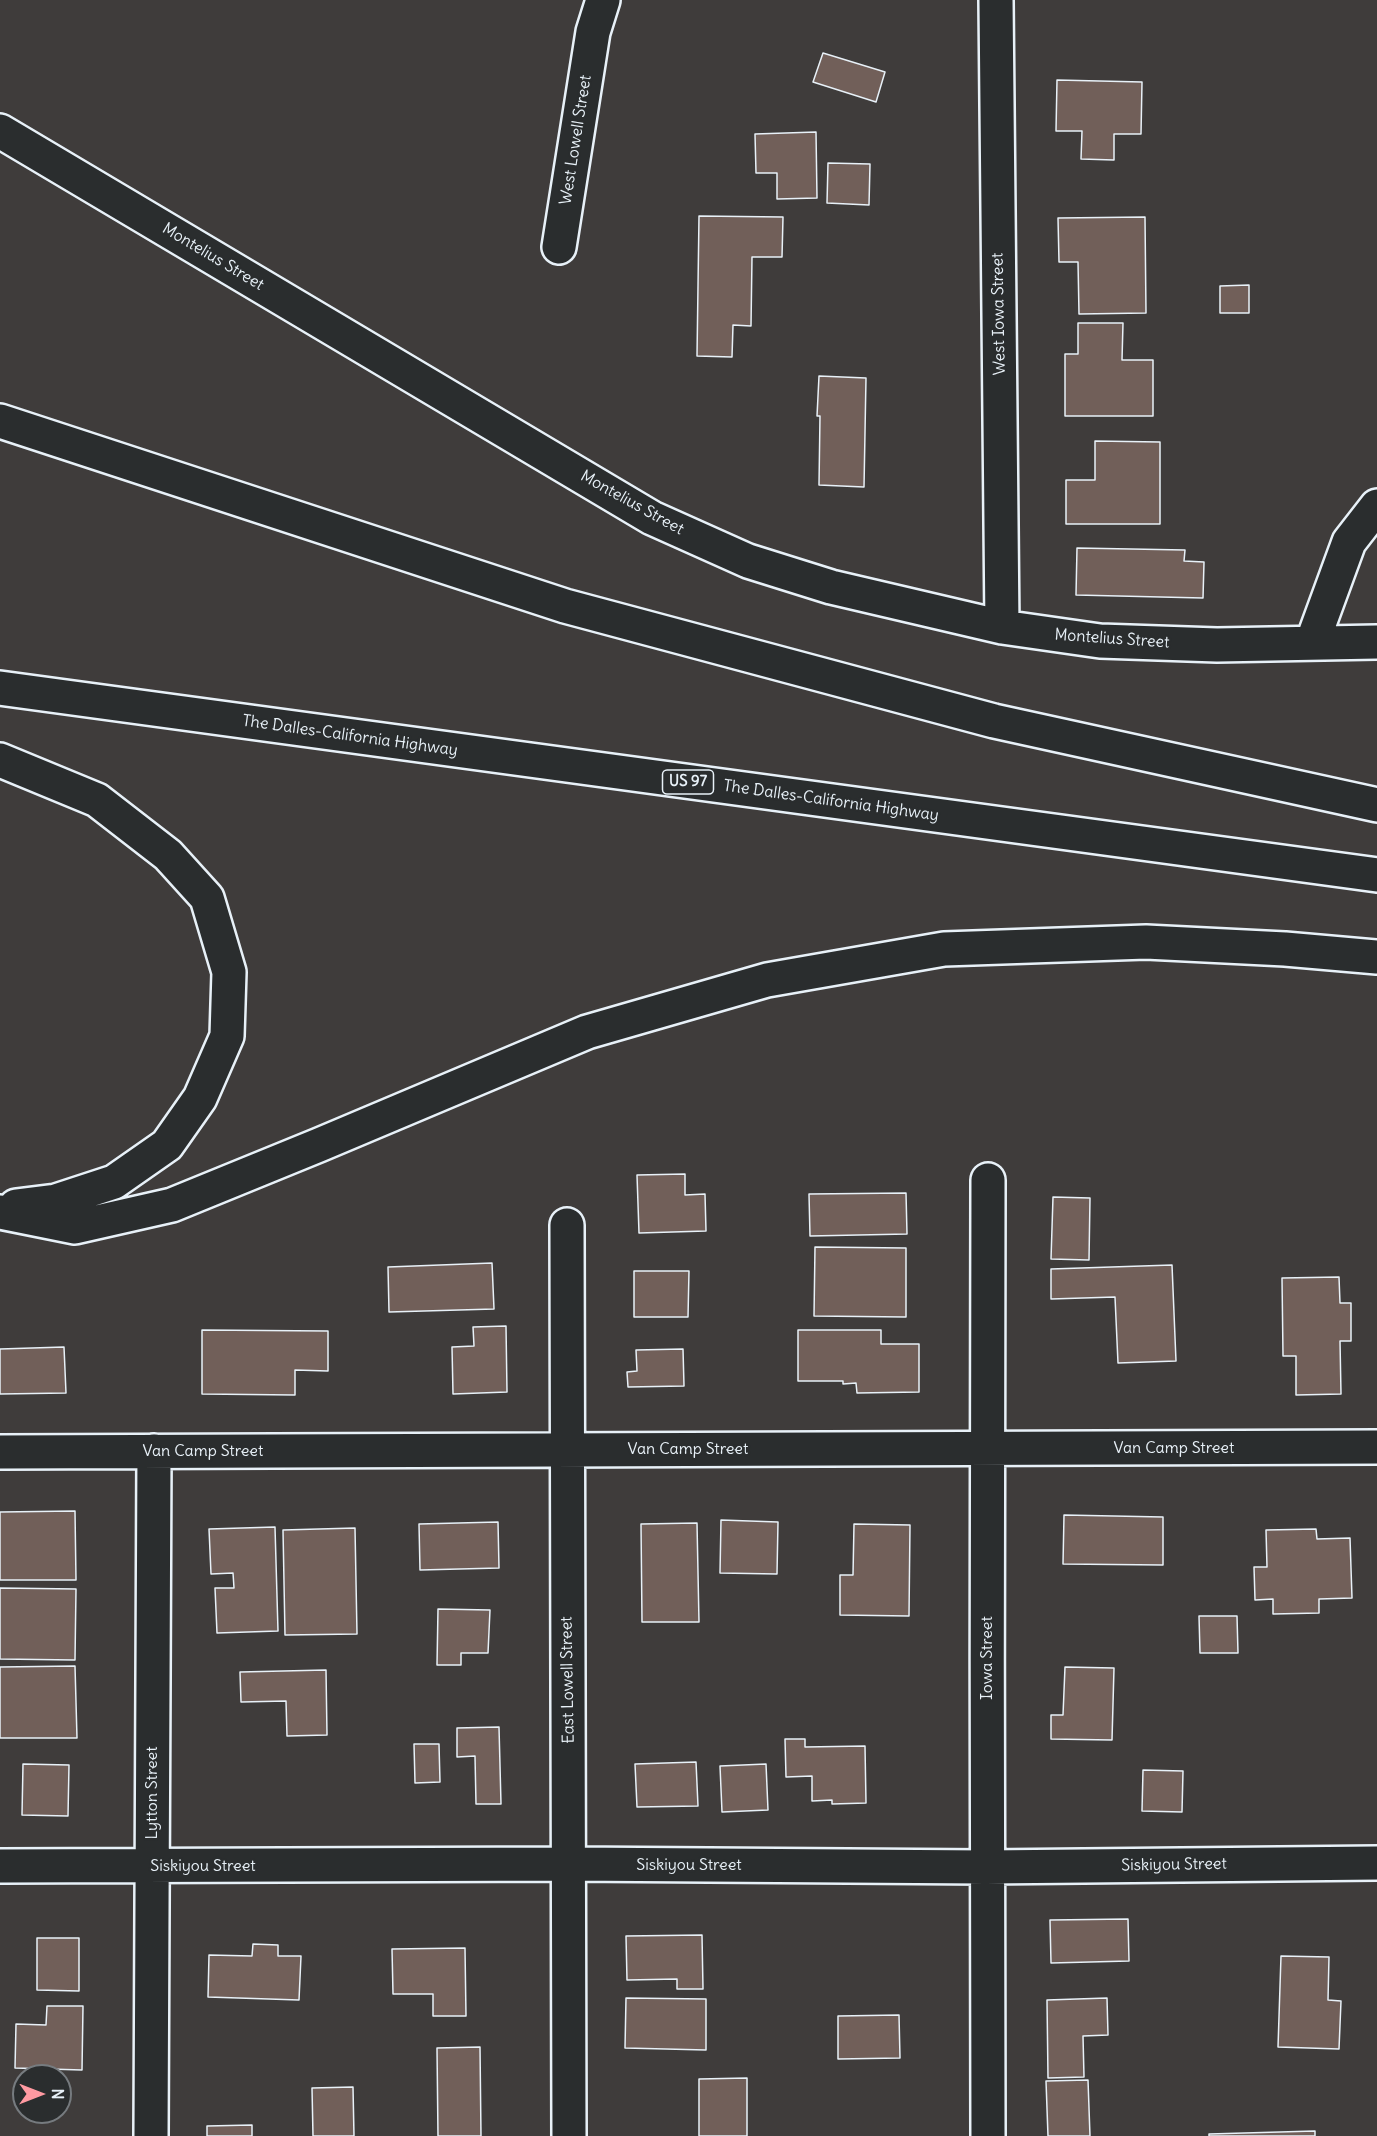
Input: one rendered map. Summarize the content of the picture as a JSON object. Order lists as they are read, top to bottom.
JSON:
{
  "streets": {
    "main road": [
      "West Lowell Street",
      "Montelius Street",
      "West Iowa Street",
      "The Dalles-California Highway",
      "US 97",
      "Van Camp Street",
      "Iowa Street",
      "East Lowell Street",
      "Lytton Street",
      "Siskiyou Street"
    ]
  },
  "crossings": [
    ["Montelius Street", "West Iowa Street"],
    ["Van Camp Street", "Iowa Street"],
    ["Van Camp Street", "East Lowell Street"],
    ["Van Camp Street", "Lytton Street"],
    ["Iowa Street", "Siskiyou Street"],
    ["East Lowell Street", "Siskiyou Street"],
    ["Lytton Street", "Siskiyou Street"]
  ],
  "north": "right"
}
